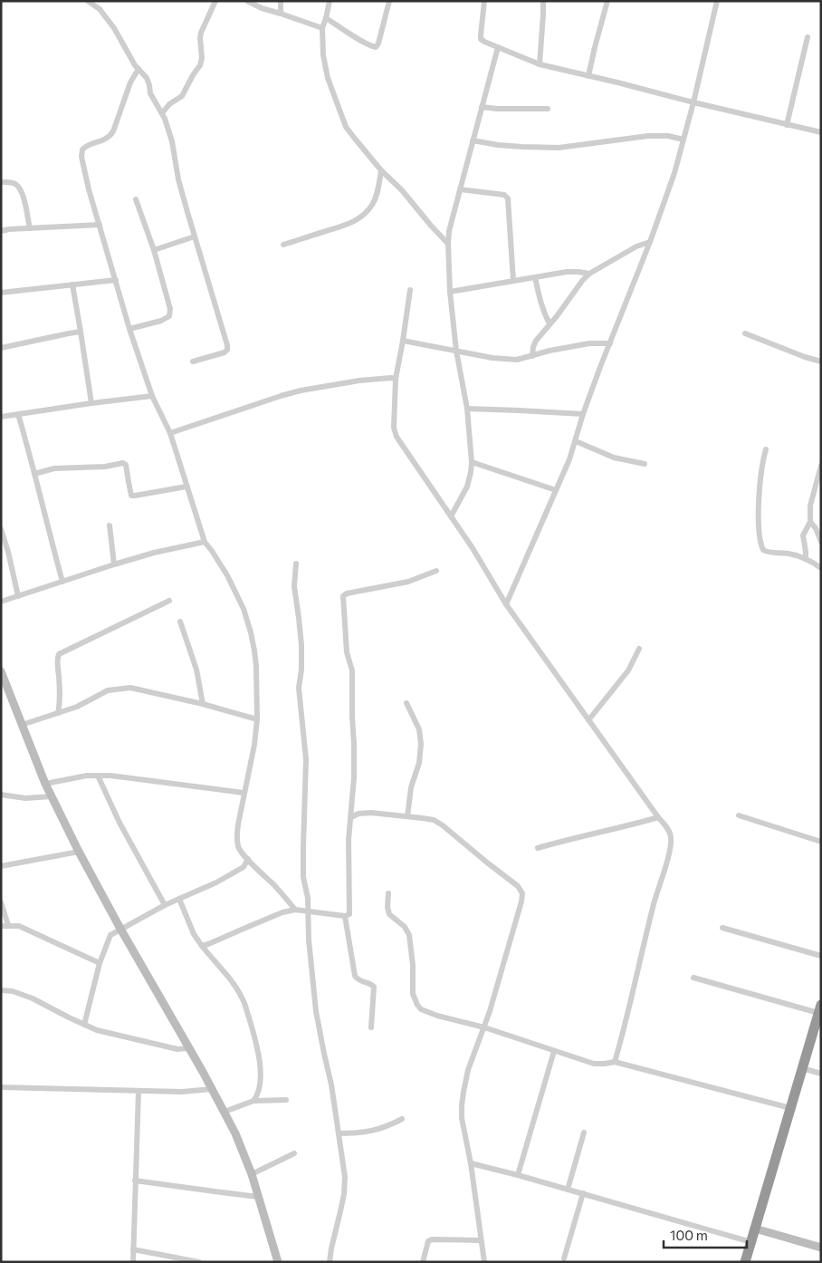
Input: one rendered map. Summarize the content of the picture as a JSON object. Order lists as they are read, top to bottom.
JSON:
{
  "scale_bar": "100 m"
}
